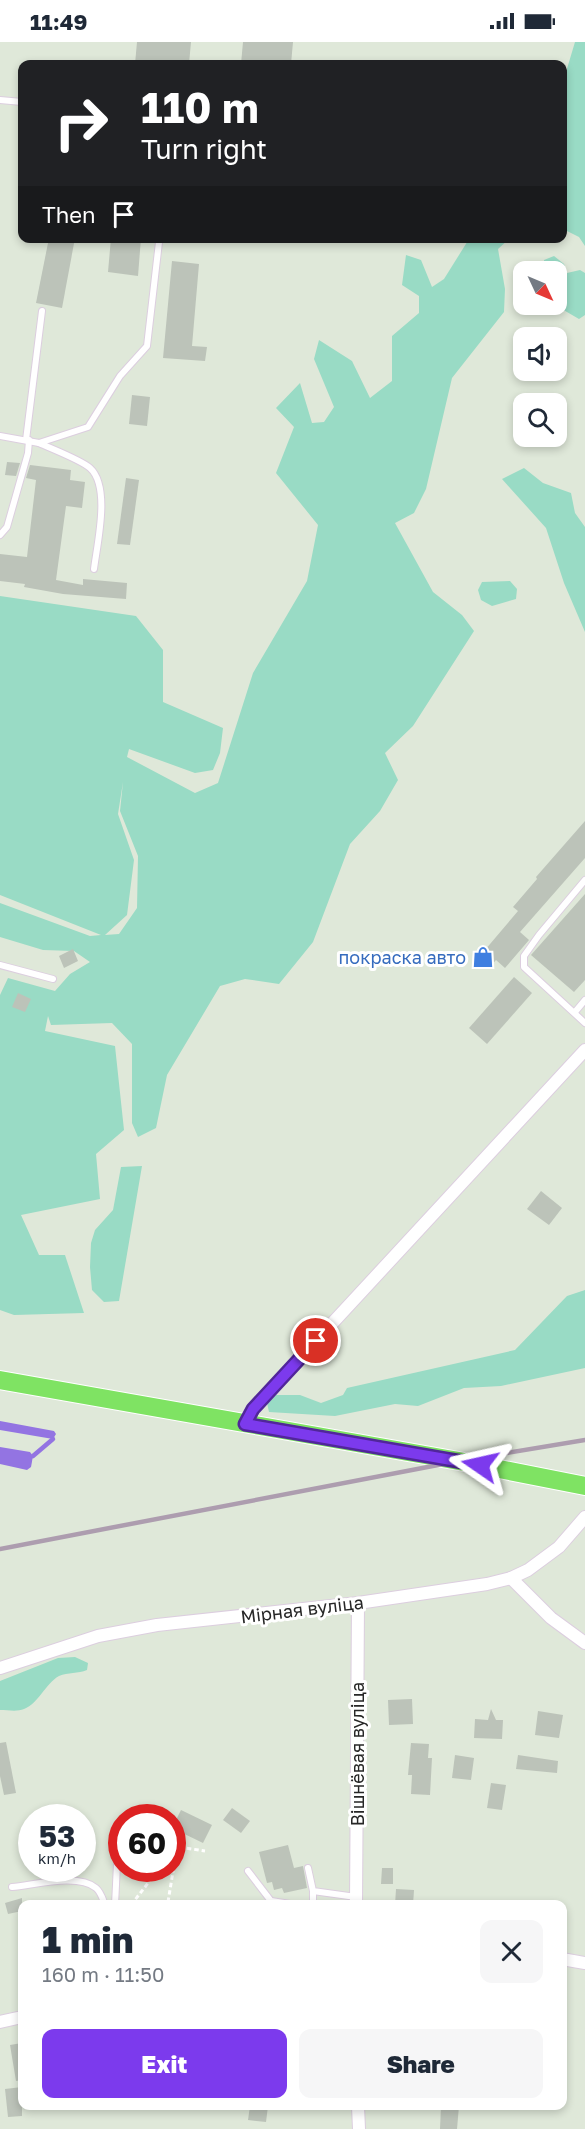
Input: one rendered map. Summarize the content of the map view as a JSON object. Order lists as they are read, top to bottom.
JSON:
{
  "streets": {
    "street": ["Мірная вуліца", "Вішнёвая вуліца"]
  },
  "crossings": [
    ["Мірная вуліца", "Вішнёвая вуліца"]
  ],
  "places": {
    "shop": ["покраска авто"]
  },
  "north": "bottom right",
  "page": {
    "status": "11:49",
    "turn": ["110 m", "Turn right"],
    "then": "Then",
    "speed": "53 km/h",
    "limit": "60",
    "heading": ["1 min", "160 m · 11:50"],
    "buttons": ["Exit", "Share"]
  }
}
